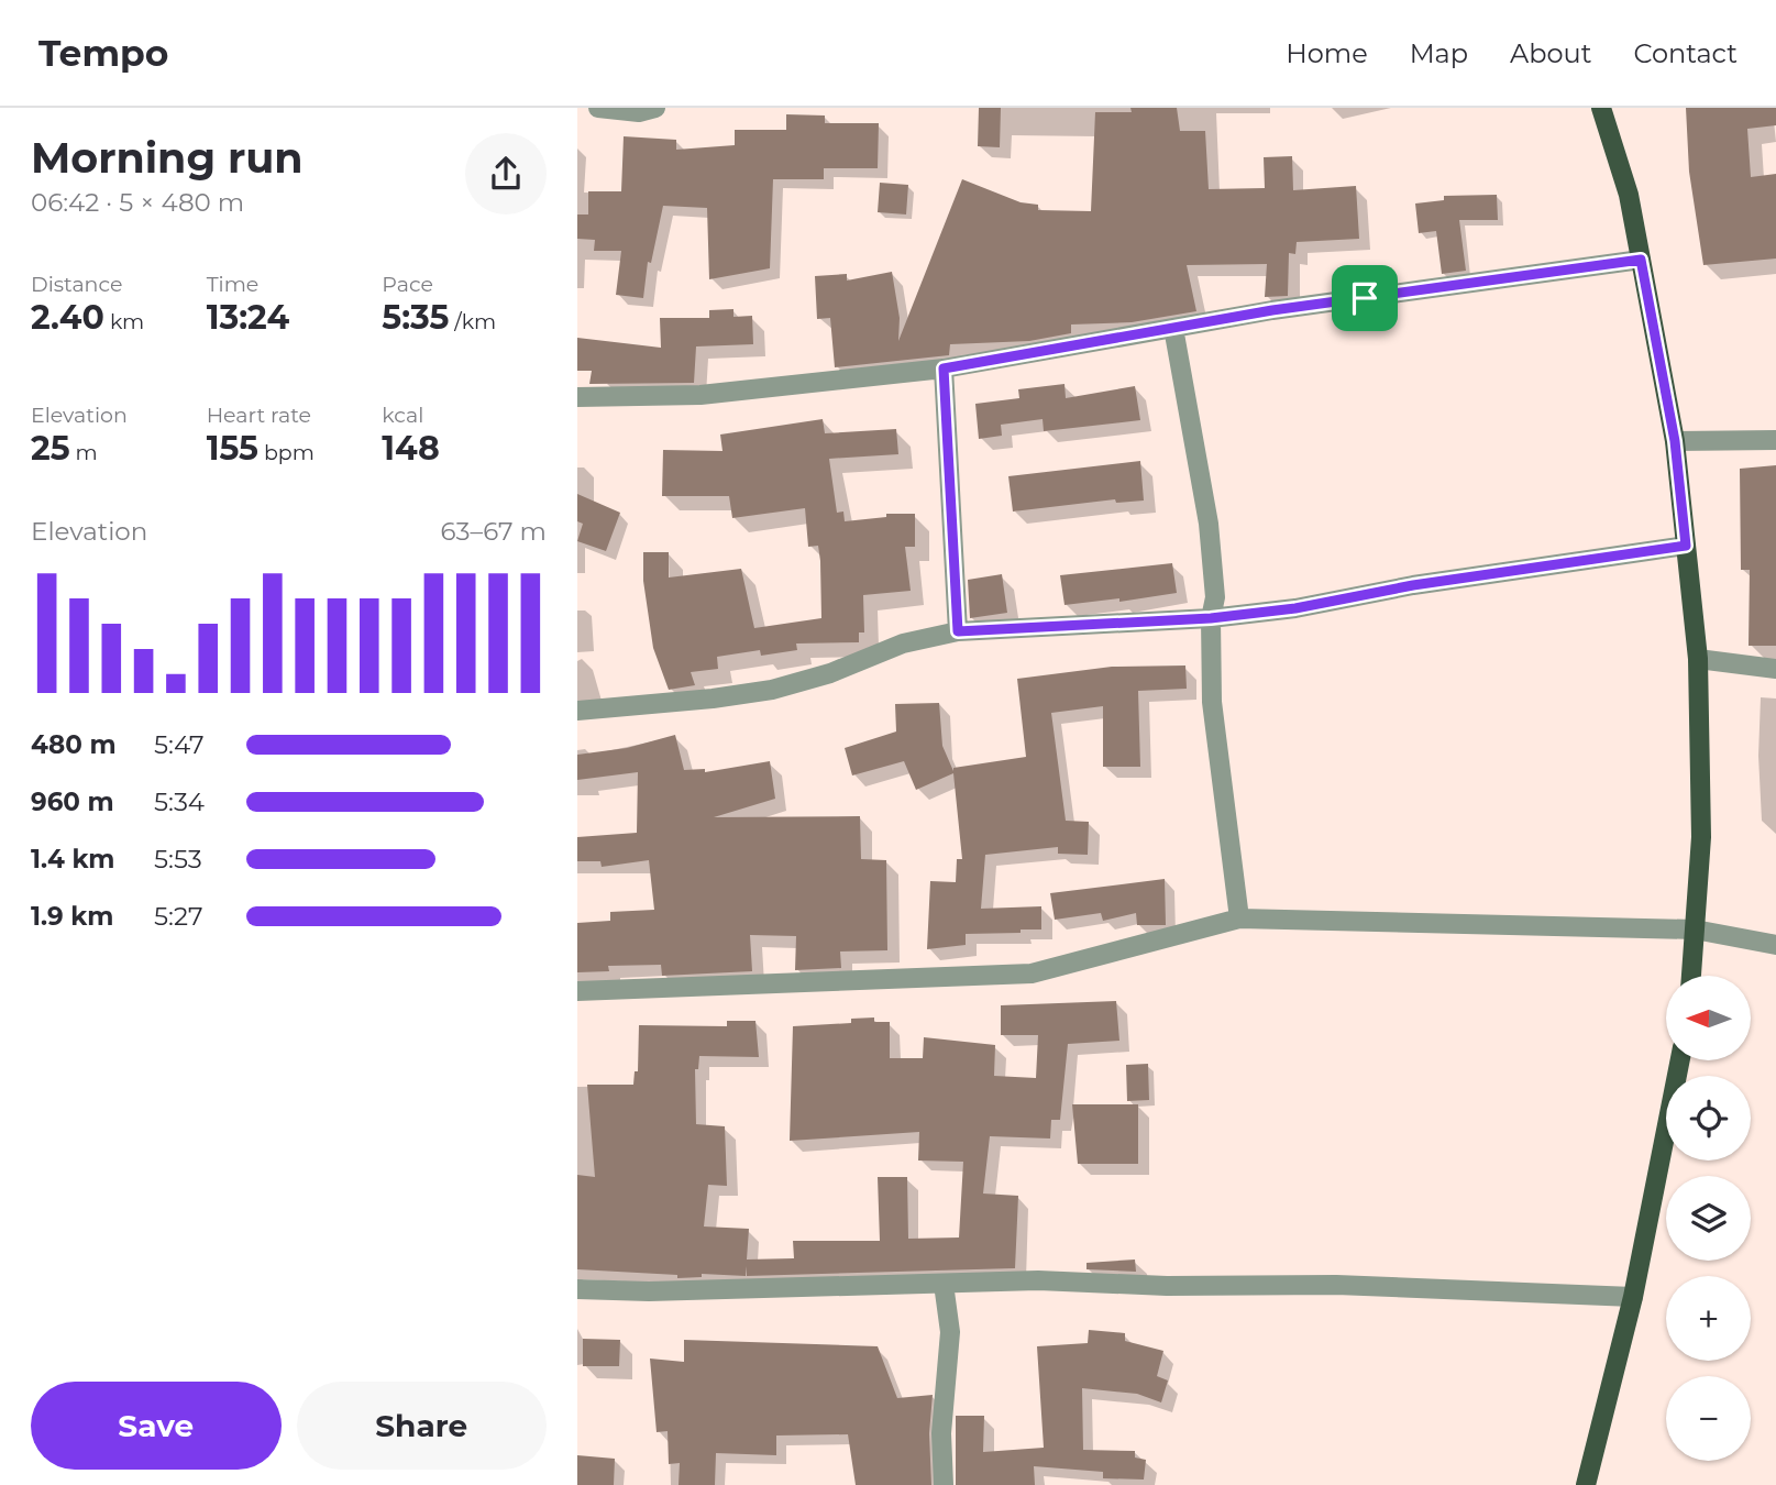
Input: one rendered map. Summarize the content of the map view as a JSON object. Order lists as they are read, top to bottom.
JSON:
{
  "north": "left",
  "page": {
    "header": "Tempo",
    "nav": [
      "Home",
      "Map",
      "About",
      "Contact"
    ],
    "heading": ["Morning run", "06:42 · 5 × 480 m"],
    "stats": [
      ["Distance", "2.40 km"],
      ["Time", "13:24"],
      ["Pace", "5:35 /km"],
      ["Elevation", "25 m"],
      ["Heart rate", "155 bpm"],
      ["kcal", "148"]
    ],
    "chart": ["Elevation", "63–67 m"],
    "list": [
      {
        "name": "480 m",
        "note": "5:47"
      },
      {
        "name": "960 m",
        "note": "5:34"
      },
      {
        "name": "1.4 km",
        "note": "5:53"
      },
      {
        "name": "1.9 km",
        "note": "5:27"
      }
    ],
    "map_buttons": ["+", "−"],
    "buttons": ["Save", "Share"]
  }
}
